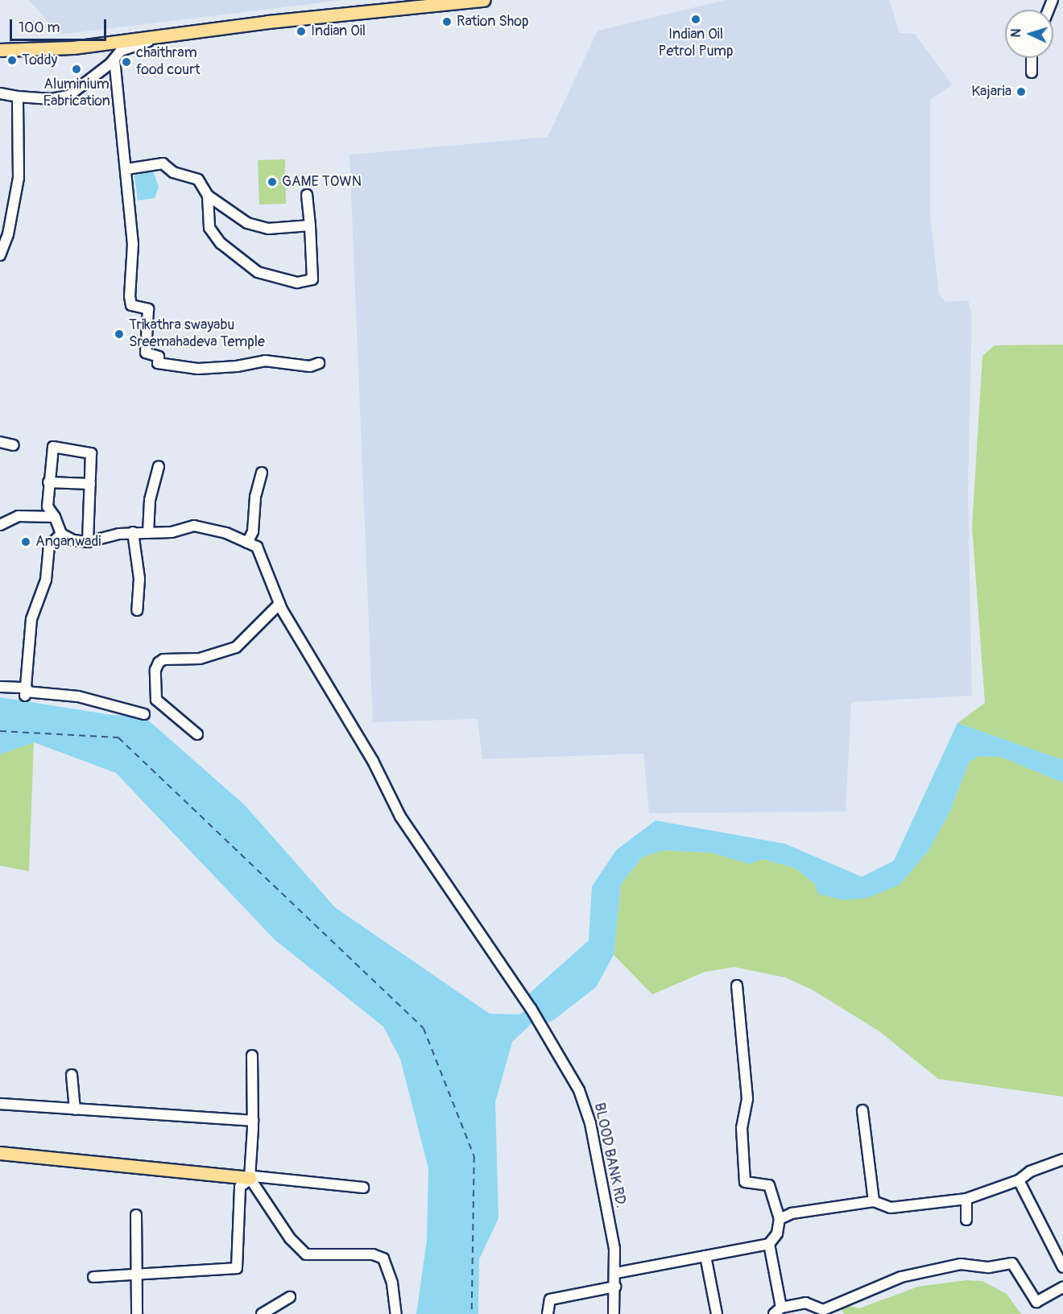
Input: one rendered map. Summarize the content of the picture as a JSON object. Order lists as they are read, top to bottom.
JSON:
{
  "streets": {
    "street": ["BLOOD BANK RD."]
  },
  "places": [
    "Indian Oil Petrol Pump",
    "Ration Shop",
    "Indian Oil",
    "Toddy",
    "chaithram food court",
    "Aluminium Fabrication",
    "Kajaria",
    "GAME TOWN",
    "Trikathra swayabu Sreemahadeva Temple",
    "Anganwadi"
  ],
  "scale_bar": "100 m",
  "north": "left"
}
